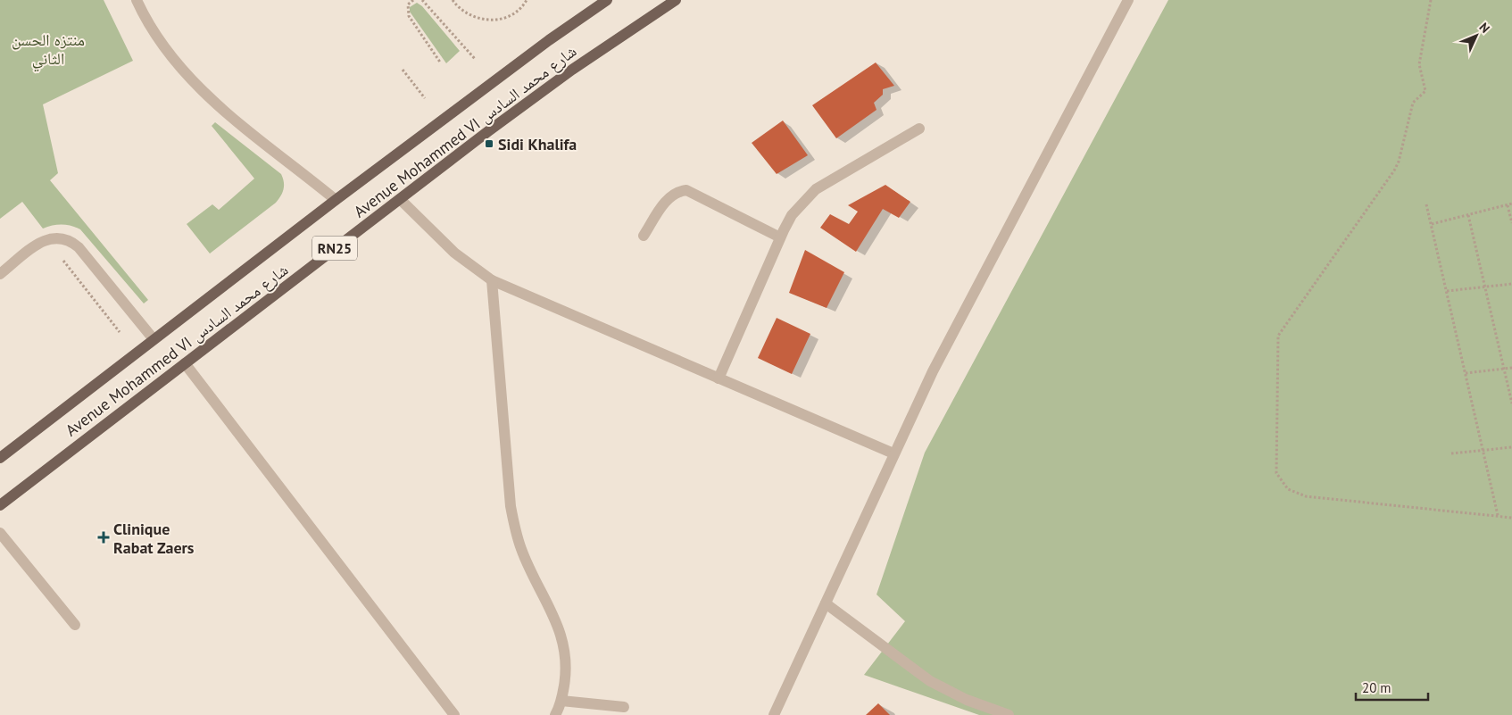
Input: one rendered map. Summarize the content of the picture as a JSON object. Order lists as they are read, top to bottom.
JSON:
{
  "streets": {
    "main road": ["Avenue Mohammed VI شارع محمد السادس", "RN25"]
  },
  "parks": ["منتزه الحسن الثاني"],
  "places": {
    "transit": ["Sidi Khalifa"],
    "health": ["Clinique Rabat Zaers"]
  },
  "scale_bar": "20 m",
  "north": "top right"
}
